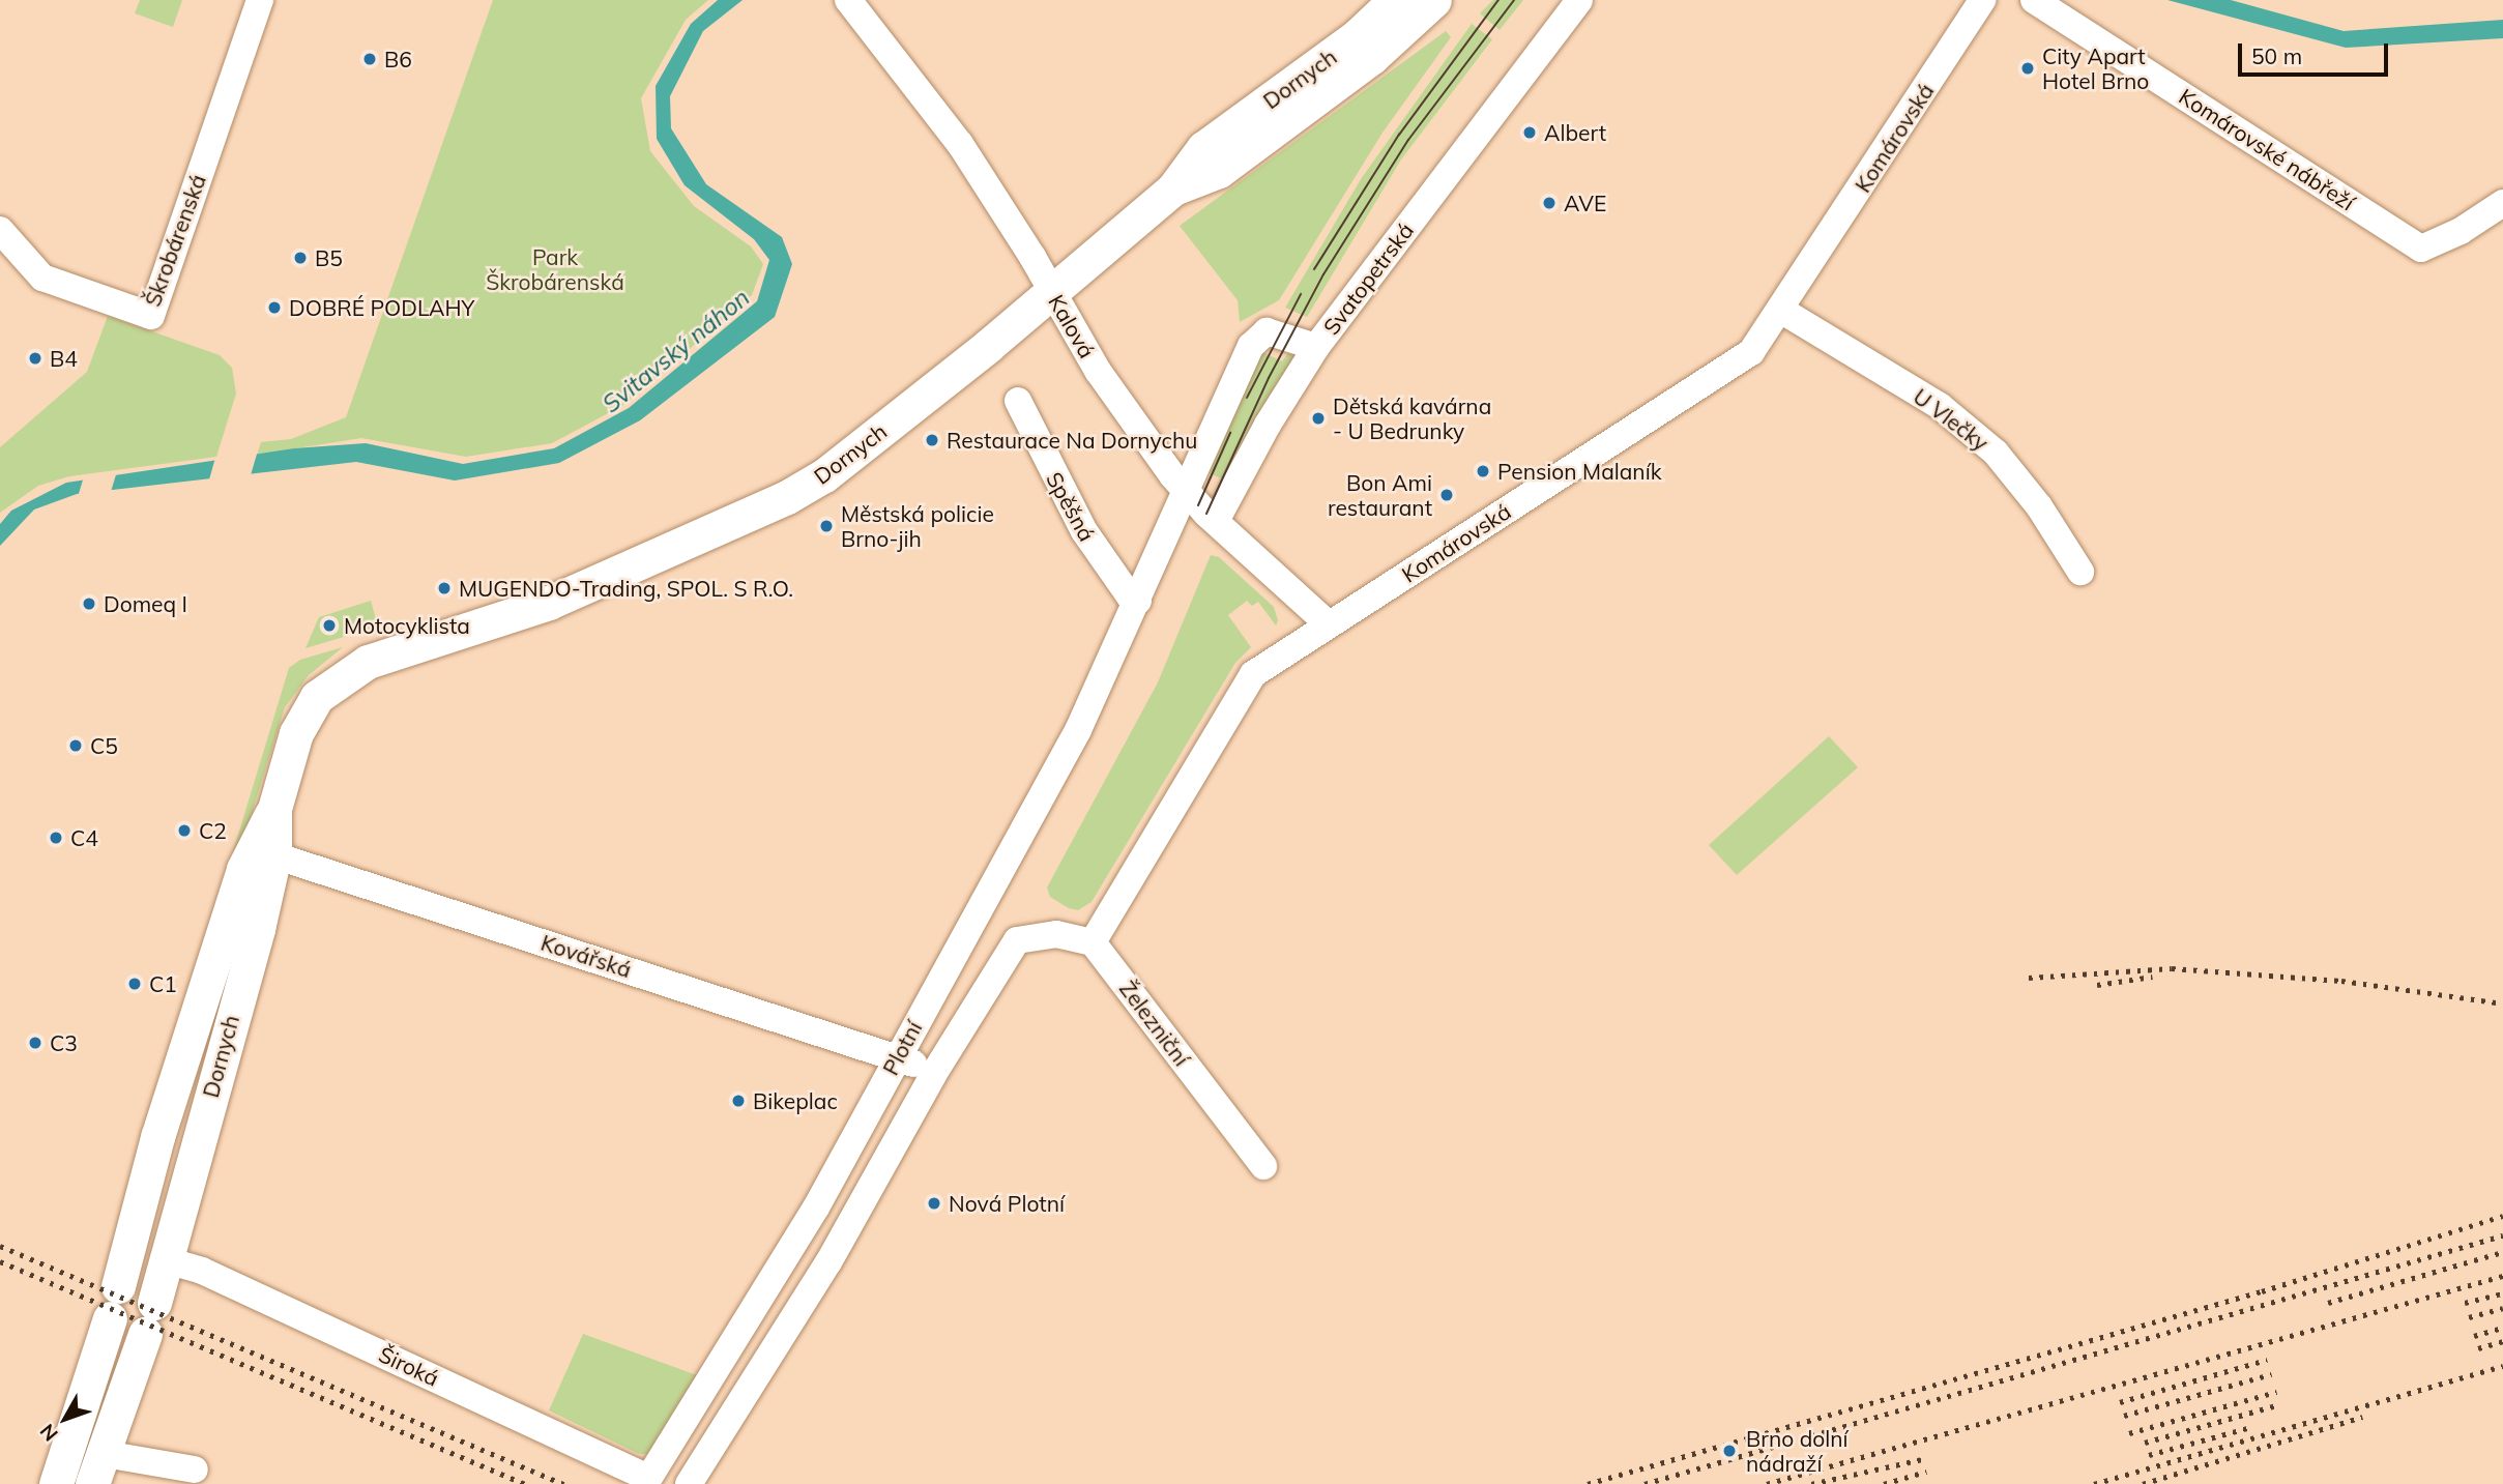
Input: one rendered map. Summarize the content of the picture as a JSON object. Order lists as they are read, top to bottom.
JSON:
{
  "streets": {
    "main road": ["Dornych"],
    "street": [
      "Komárovská",
      "Komárovské nábřeží",
      "Škrobárenská",
      "Svatopetrská",
      "Kalová",
      "U Vlečky",
      "Spěšná",
      "Kovářská",
      "Železniční",
      "Plotní",
      "Široká"
    ]
  },
  "crossings": [
    ["Dornych", "Kalová"],
    ["Dornych", "Kovářská"],
    ["Dornych", "Široká"],
    ["Komárovská", "Kalová"],
    ["Komárovská", "U Vlečky"],
    ["Komárovská", "Železniční"],
    ["Komárovská", "Plotní"],
    ["Svatopetrská", "Kalová"],
    ["Svatopetrská", "Spěšná"],
    ["Svatopetrská", "Plotní"],
    ["Spěšná", "Plotní"],
    ["Kovářská", "Plotní"],
    ["Železniční", "Plotní"],
    ["Plotní", "Široká"]
  ],
  "water": ["Svitavský náhon"],
  "parks": ["Park Škrobárenská"],
  "places": [
    "B6",
    "City Apart Hotel Brno",
    "Albert",
    "AVE",
    "B5",
    "DOBRÉ PODLAHY",
    "B4",
    "Dětská kavárna - U Bedrunky",
    "Restaurace Na Dornychu",
    "Pension Malaník",
    "Bon Ami restaurant",
    "Městská policie Brno-jih",
    "MUGENDO-Trading, SPOL. S R.O.",
    "Domeq I",
    "Motocyklista",
    "C5",
    "C2",
    "C4",
    "C1",
    "C3",
    "Bikeplac",
    "Nová Plotní",
    "Brno dolní nádraží"
  ],
  "scale_bar": "50 m",
  "north": "bottom left"
}
